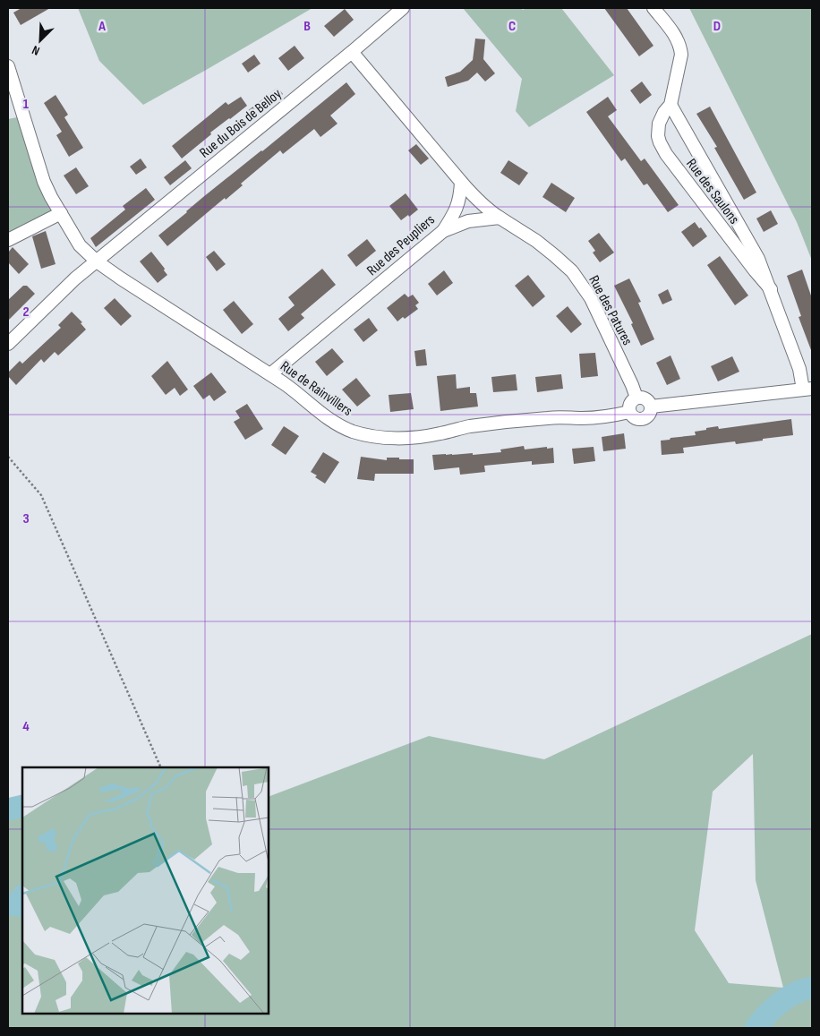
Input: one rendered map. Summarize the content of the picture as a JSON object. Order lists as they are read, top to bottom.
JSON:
{
  "streets": {
    "street": [
      "Rue du Bois de Belloy",
      "Rue des Saulons",
      "Rue des Peupliers",
      "Rue des Patures",
      "Rue de Rainvillers"
    ]
  },
  "crossings": [
    ["Rue du Bois de Belloy", "Rue de Rainvillers"],
    ["Rue des Peupliers", "Rue des Patures"],
    ["Rue des Peupliers", "Rue de Rainvillers"],
    ["Rue des Patures", "Rue de Rainvillers"]
  ],
  "north": "bottom left",
  "grid": {
    "columns": [
      "A",
      "B",
      "C",
      "D"
    ],
    "rows": [
      "1",
      "2",
      "3",
      "4"
    ]
  }
}
